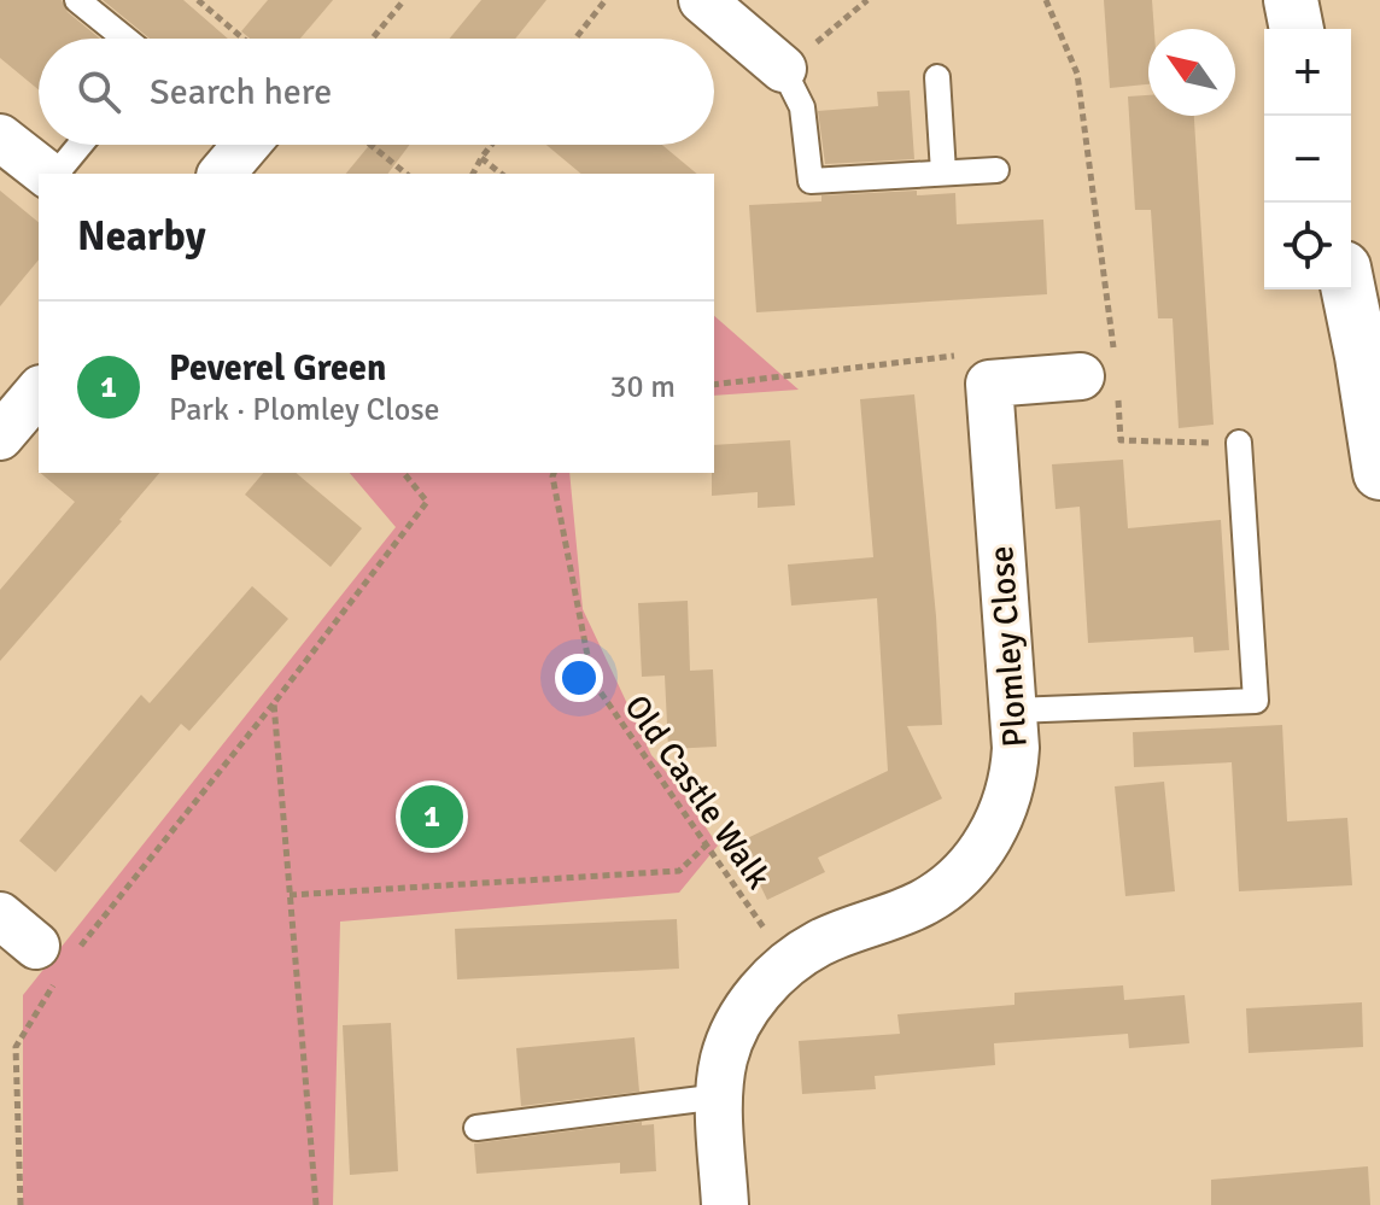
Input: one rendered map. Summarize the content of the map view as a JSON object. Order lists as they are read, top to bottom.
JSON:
{
  "streets": {
    "street": ["Plomley Close"],
    "path": ["Old Castle Walk"]
  },
  "crossings": [
    ["Plomley Close", "Old Castle Walk"]
  ],
  "north": "top left",
  "page": {
    "map_buttons": ["+", "−"],
    "search": "Search here",
    "heading": "Nearby",
    "list": [
      {
        "mark": "1",
        "name": "Peverel Green",
        "note": "Park · Plomley Close",
        "value": "30 m"
      }
    ],
    "pins": "1"
  }
}
